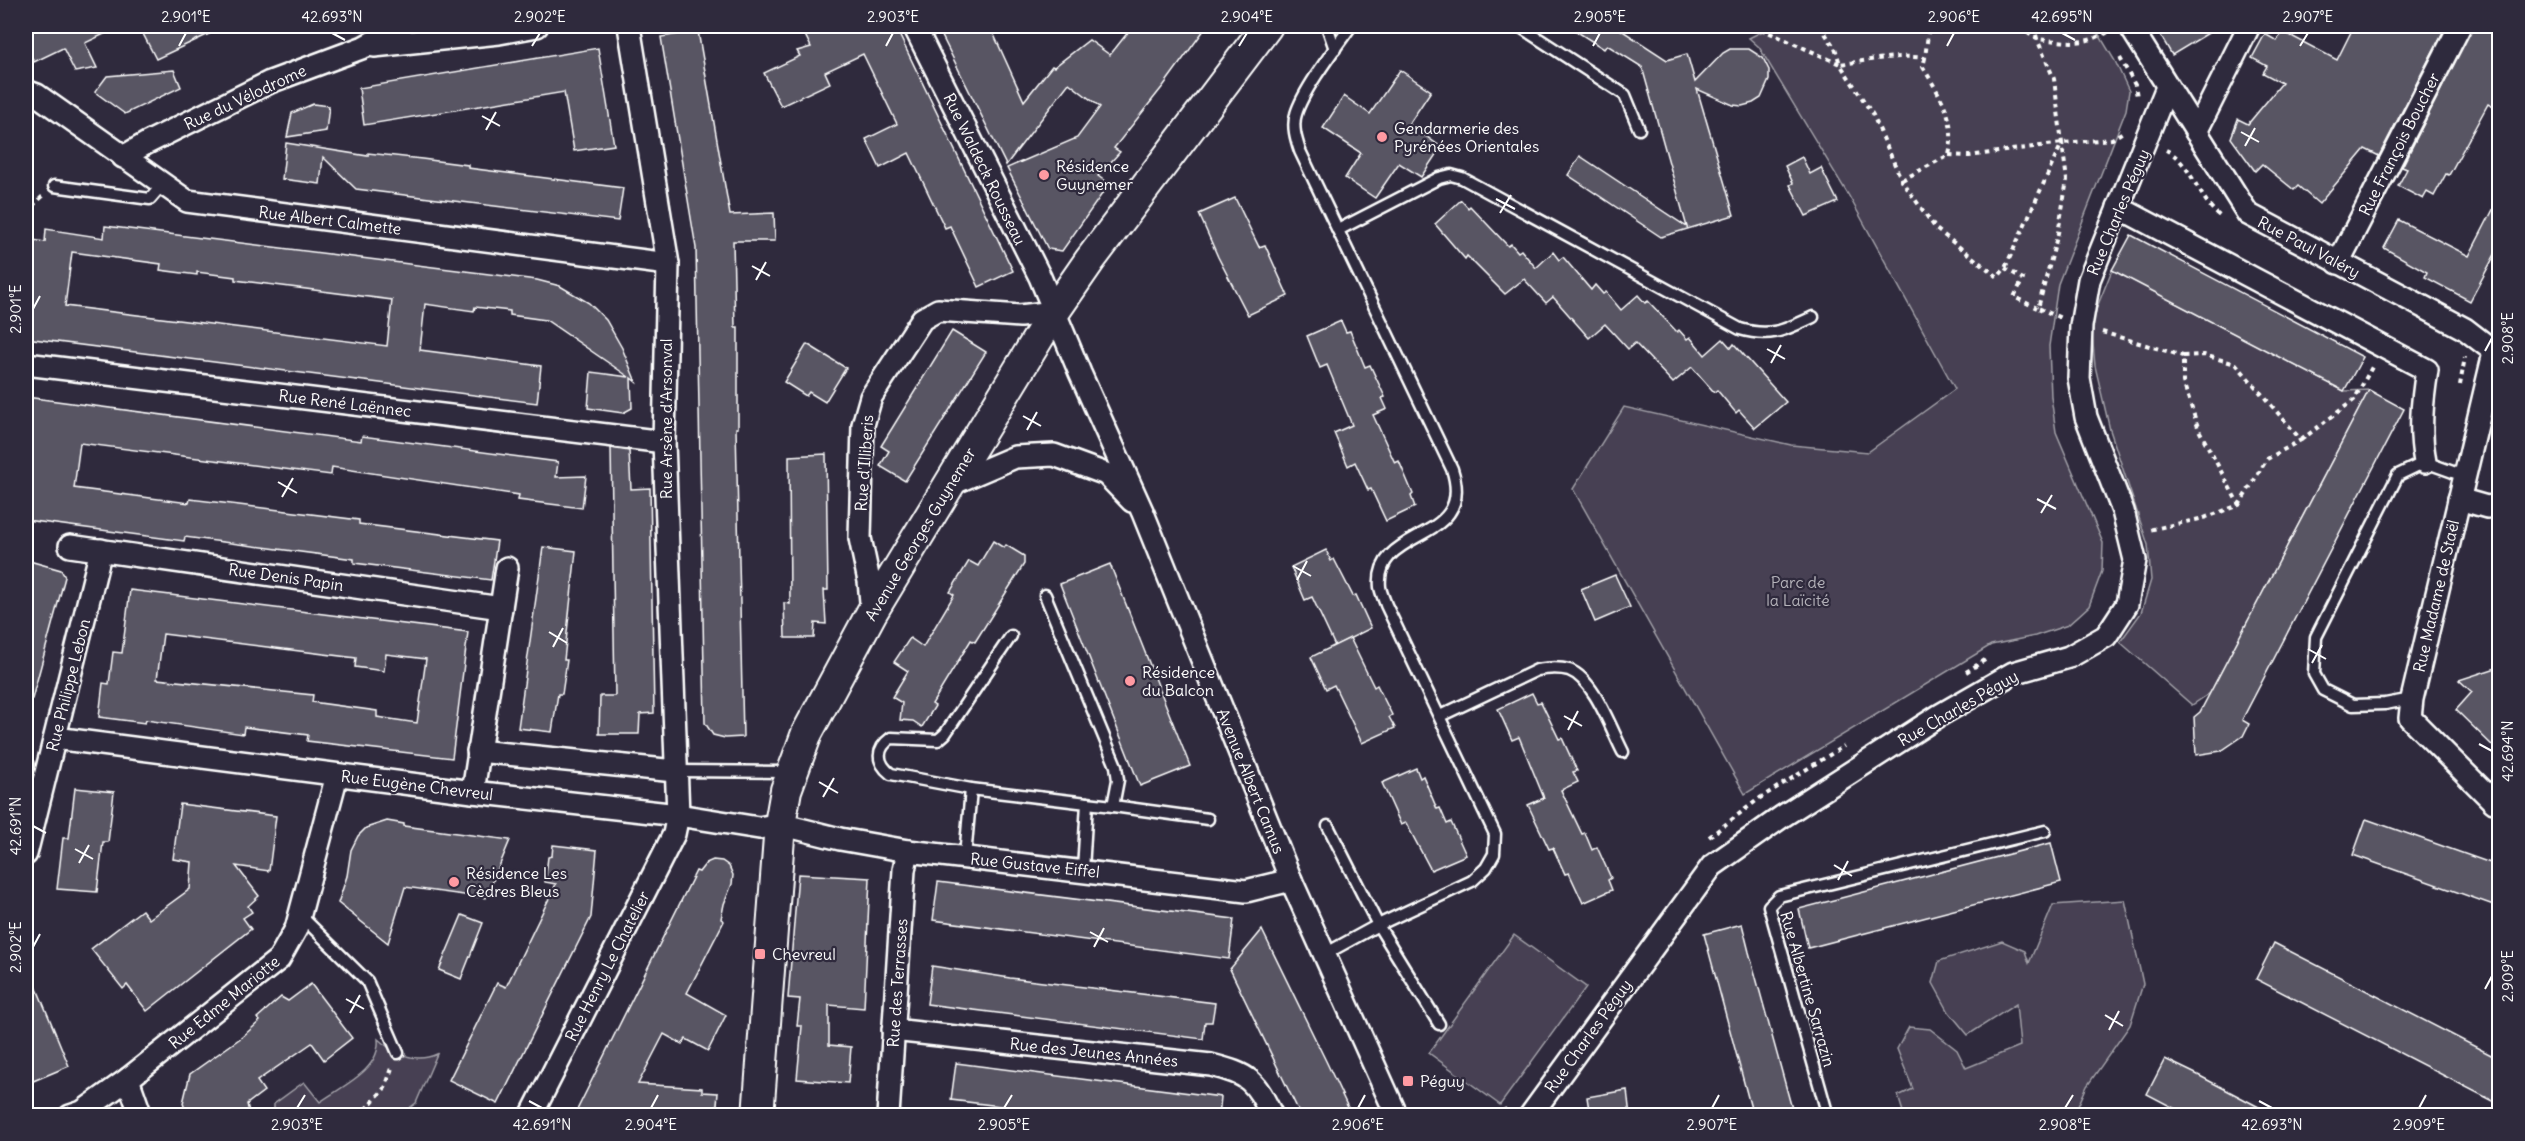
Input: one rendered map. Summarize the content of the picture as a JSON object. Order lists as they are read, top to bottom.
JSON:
{
  "streets": {
    "street": [
      "Rue du Vélodrome",
      "Rue François Boucher",
      "Rue Waldeck Rousseau",
      "Rue Charles Péguy",
      "Rue Albert Calmette",
      "Rue Paul Valéry",
      "Rue René Laënnec",
      "Rue Arsène d'Arsonval",
      "Rue d'Illiberis",
      "Avenue Georges Guynemer",
      "Rue Denis Papin",
      "Rue Madame de Staël",
      "Rue Philippe Lebon",
      "Avenue Albert Camus",
      "Rue Eugène Chevreul",
      "Rue Gustave Eiffel",
      "Rue Henry Le Chatelier",
      "Rue des Terrasses",
      "Rue Edme Mariotte",
      "Rue des Jeunes Années"
    ],
    "lane": ["Rue Albertine Sarrazin"]
  },
  "crossings": [
    ["Rue du Vélodrome", "Rue Albert Calmette"],
    ["Rue François Boucher", "Rue Paul Valéry"],
    ["Rue Waldeck Rousseau", "Rue d'Illiberis"],
    ["Rue Waldeck Rousseau", "Avenue Georges Guynemer"],
    ["Rue Waldeck Rousseau", "Avenue Albert Camus"],
    ["Rue Charles Péguy", "Rue Paul Valéry"],
    ["Rue Albert Calmette", "Rue Arsène d'Arsonval"],
    ["Rue Paul Valéry", "Rue Madame de Staël"],
    ["Rue René Laënnec", "Rue Arsène d'Arsonval"],
    ["Rue Arsène d'Arsonval", "Rue Eugène Chevreul"],
    ["Rue Arsène d'Arsonval", "Rue Henry Le Chatelier"],
    ["Rue d'Illiberis", "Avenue Georges Guynemer"],
    ["Rue d'Illiberis", "Avenue Albert Camus"],
    ["Avenue Georges Guynemer", "Avenue Albert Camus"],
    ["Avenue Georges Guynemer", "Rue Eugène Chevreul"],
    ["Avenue Georges Guynemer", "Rue Gustave Eiffel"],
    ["Rue Denis Papin", "Rue Philippe Lebon"],
    ["Rue Philippe Lebon", "Rue Eugène Chevreul"],
    ["Avenue Albert Camus", "Rue Gustave Eiffel"],
    ["Rue Eugène Chevreul", "Rue Gustave Eiffel"],
    ["Rue Eugène Chevreul", "Rue Henry Le Chatelier"],
    ["Rue Eugène Chevreul", "Rue Edme Mariotte"],
    ["Rue Gustave Eiffel", "Rue des Terrasses"],
    ["Rue des Terrasses", "Rue des Jeunes Années"]
  ],
  "parks": ["Parc de la Laïcité"],
  "places": {
    "other": [
      "Gendarmerie des Pyrénées Orientales",
      "Résidence Guynemer",
      "Résidence du Balcon",
      "Résidence Les Cèdres Bleus"
    ],
    "transit": ["Chevreul", "Péguy"]
  },
  "coordinates": [
    "2.901°E",
    "42.693°N",
    "2.902°E",
    "2.903°E",
    "2.904°E",
    "2.905°E",
    "2.906°E",
    "42.695°N",
    "2.907°E",
    "2.908°E",
    "42.694°N",
    "42.691°N",
    "2.909°E"
  ]
}
